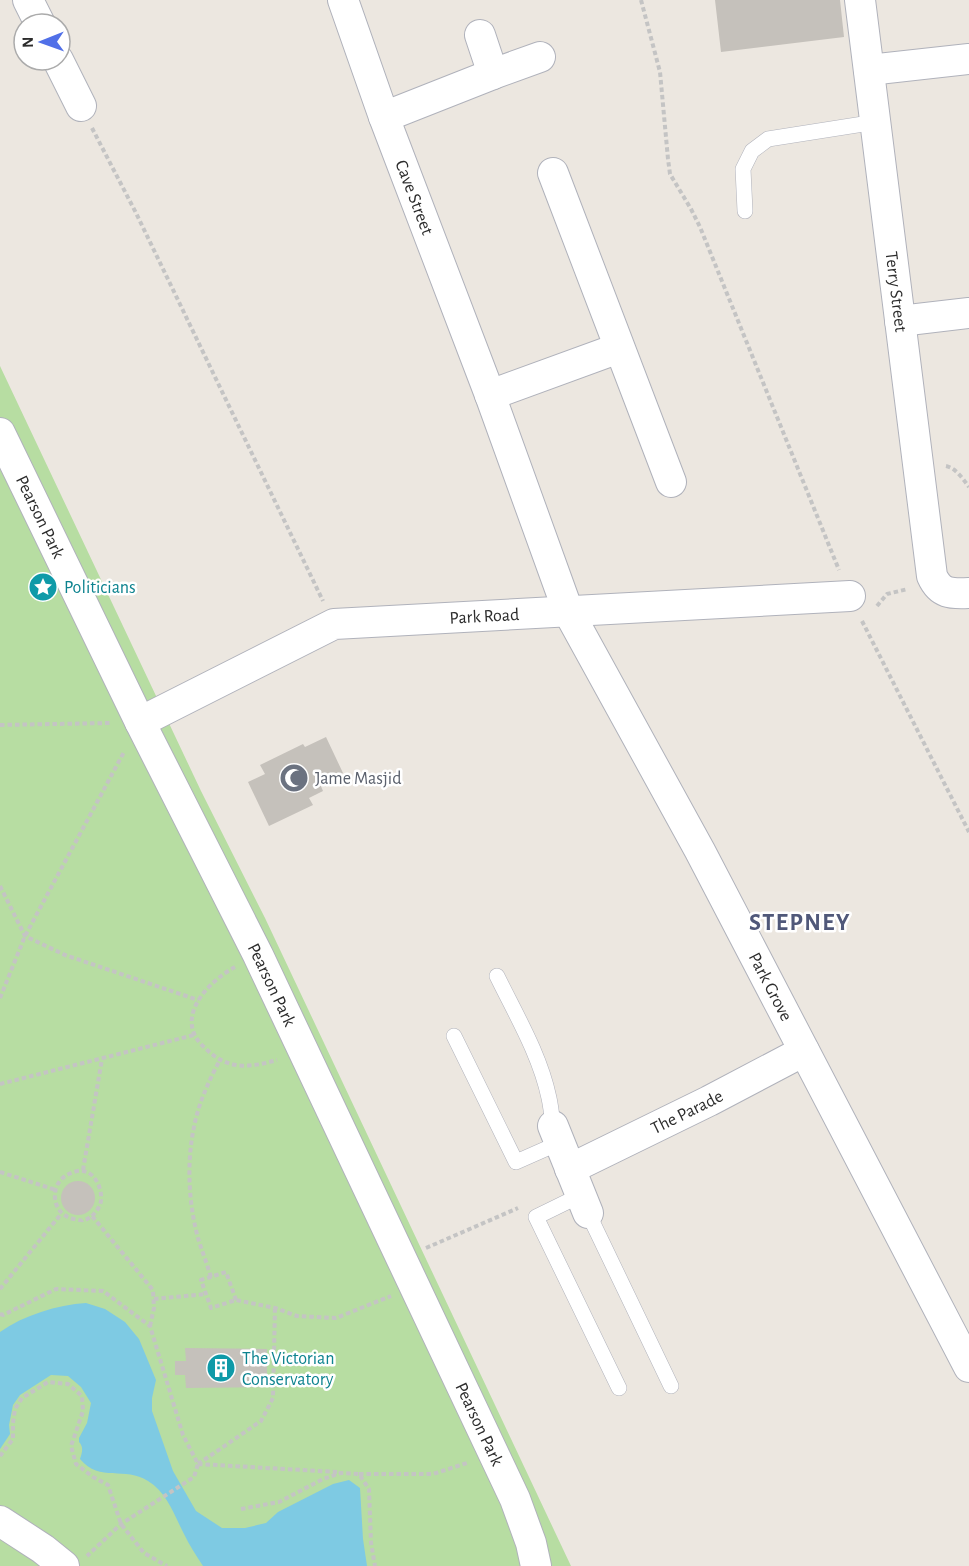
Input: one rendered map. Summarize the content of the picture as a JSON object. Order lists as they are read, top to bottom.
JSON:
{
  "streets": {
    "street": [
      "Cave Street",
      "Terry Street",
      "Pearson Park",
      "Park Road",
      "Park Grove",
      "The Parade"
    ]
  },
  "crossings": [
    ["Cave Street", "Park Road"],
    ["Cave Street", "Park Grove"],
    ["Pearson Park", "Park Road"],
    ["Park Road", "Park Grove"],
    ["Park Grove", "The Parade"]
  ],
  "districts": ["STEPNEY"],
  "places": {
    "place": ["Politicians"],
    "mosque": ["Jame Masjid"],
    "building": ["The Victorian Conservatory"]
  },
  "north": "left"
}
